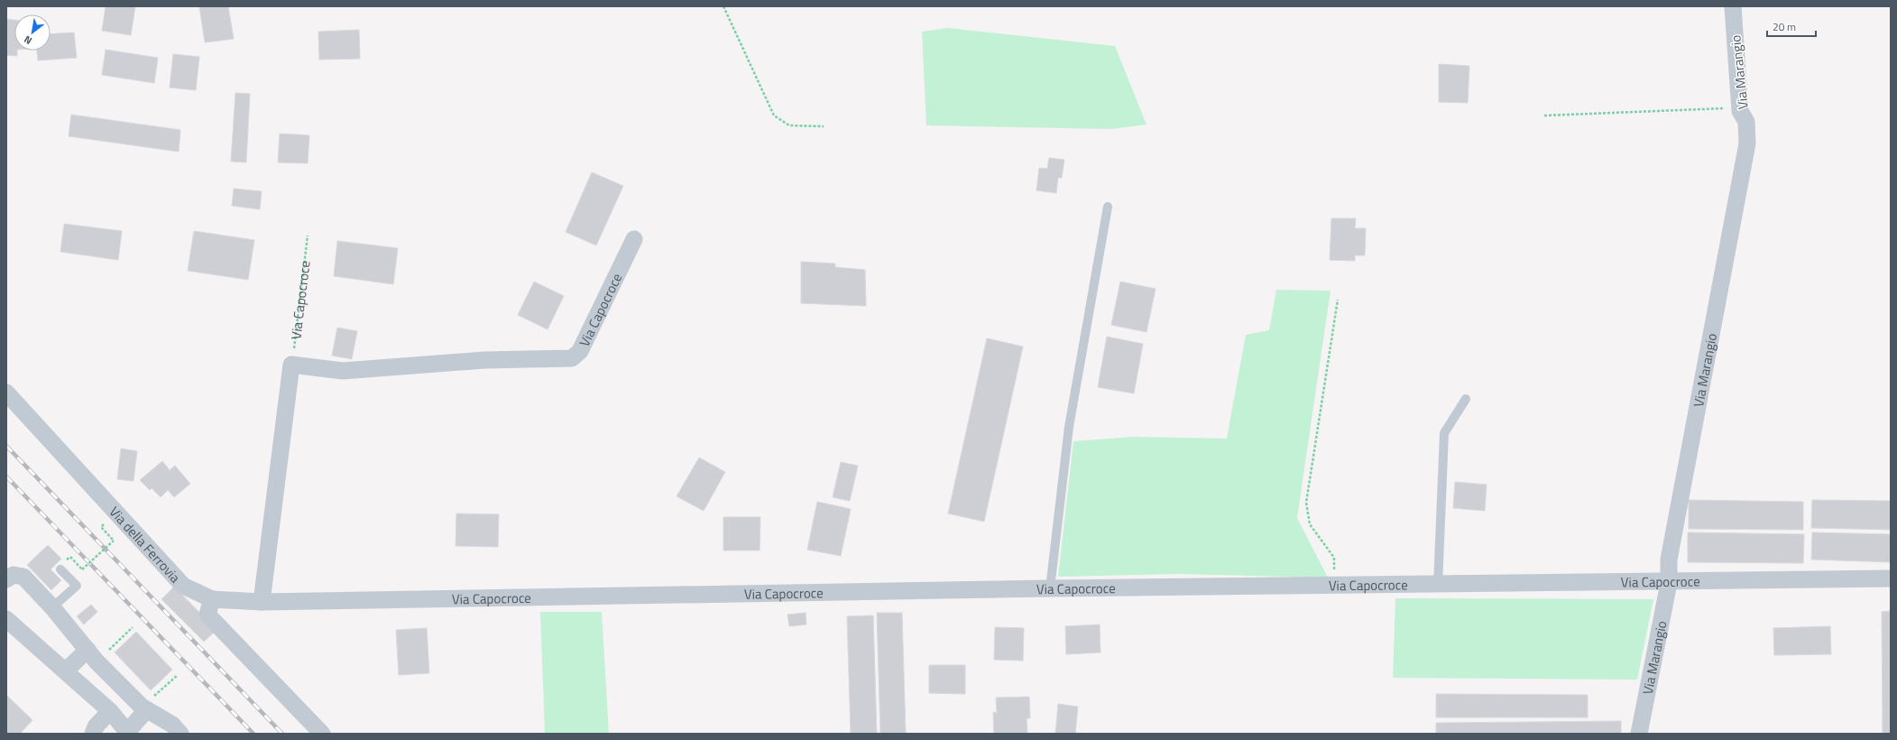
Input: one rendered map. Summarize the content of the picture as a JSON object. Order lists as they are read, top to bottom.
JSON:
{
  "streets": {
    "street": ["Via Marangio", "Via Capocroce", "Via della Ferrovia"]
  },
  "crossings": [
    ["Via Marangio", "Via Capocroce"],
    ["Via Capocroce", "Via della Ferrovia"]
  ],
  "scale_bar": "20 m",
  "north": "bottom left"
}
